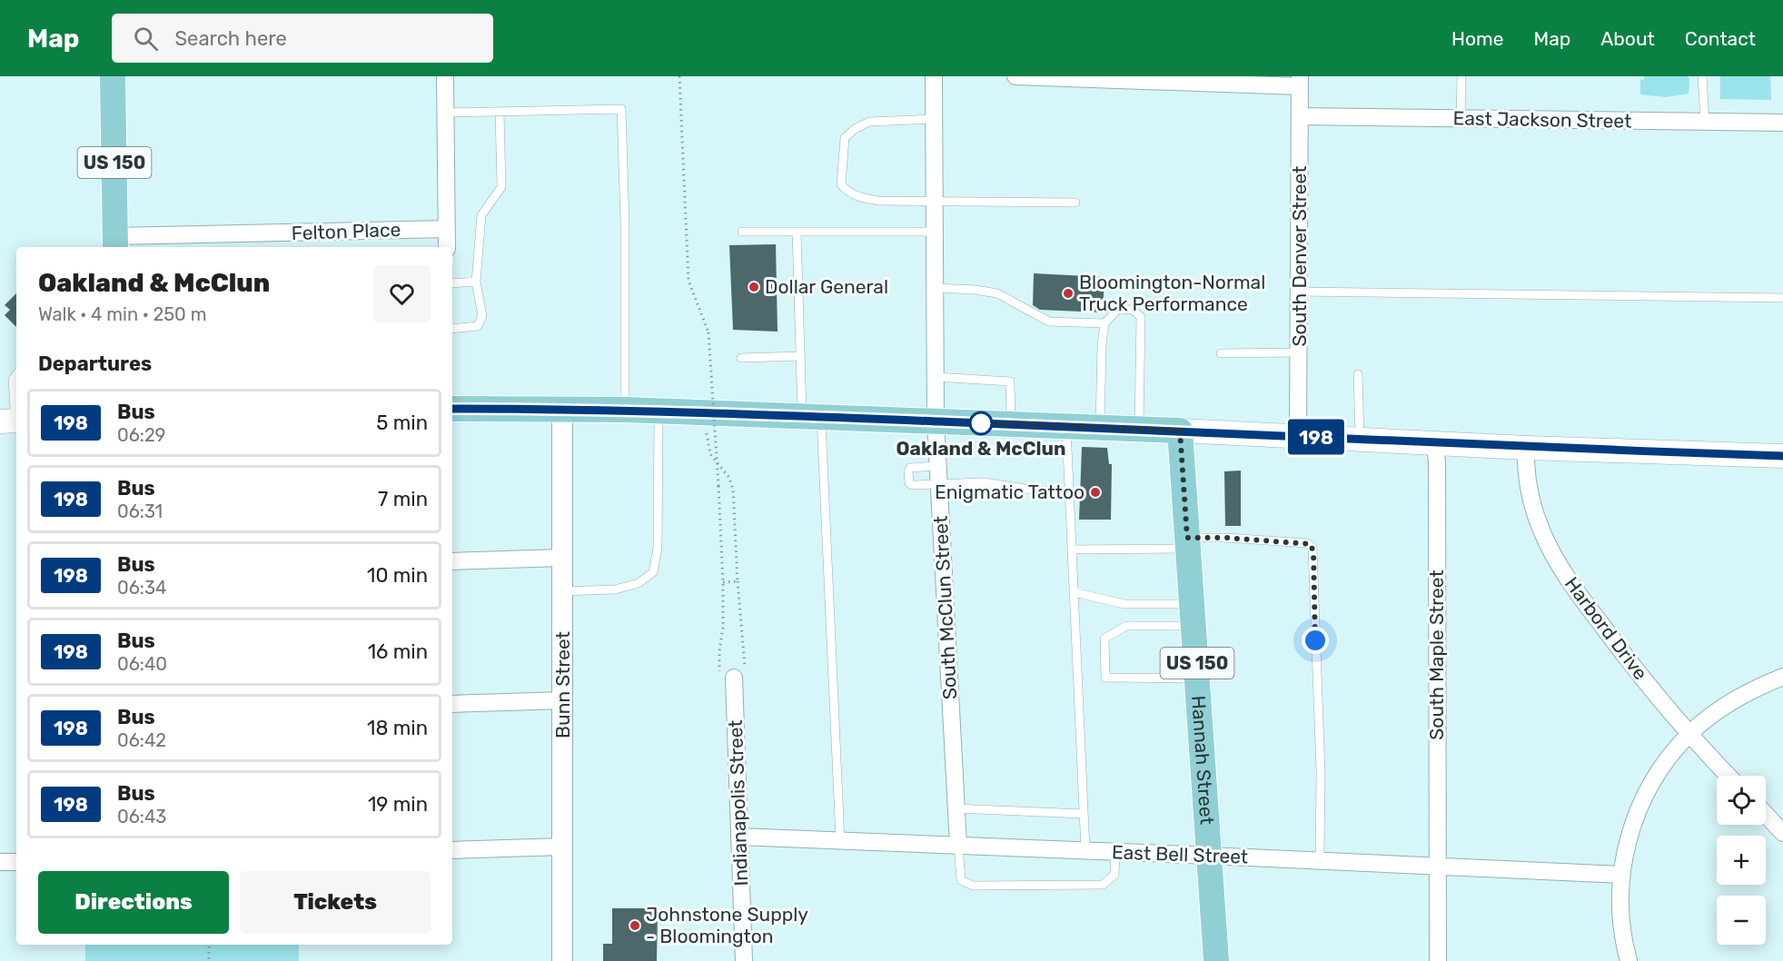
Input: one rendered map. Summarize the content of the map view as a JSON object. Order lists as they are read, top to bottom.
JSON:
{
  "streets": {
    "main road": ["US 150", "Hannah Street"],
    "street": [
      "East Jackson Street",
      "Felton Place",
      "South Denver Street",
      "South McClun Street",
      "Harbord Drive",
      "South Maple Street",
      "Bunn Street",
      "Indianapolis Street",
      "East Bell Street"
    ]
  },
  "crossings": [
    ["East Jackson Street", "South Denver Street"],
    ["US 150", "Felton Place"],
    ["South McClun Street", "East Bell Street"],
    ["South Maple Street", "East Bell Street"],
    ["Hannah Street", "East Bell Street"],
    ["Indianapolis Street", "East Bell Street"]
  ],
  "places": [
    "Dollar General",
    "Bloomington-Normal Truck Performance",
    "Oakland & McClun",
    "Enigmatic Tattoo",
    "Johnstone Supply - Bloomington"
  ],
  "lines": ["bus line 198"],
  "page": {
    "header": "Map",
    "search": "Search here",
    "nav": [
      "Home",
      "Map",
      "About",
      "Contact"
    ],
    "on_map": "198",
    "heading": [
      ["Oakland & McClun", "Walk · 4 min · 250 m"],
      "Departures"
    ],
    "list": [
      {
        "mark": "198",
        "name": "Bus",
        "note": "06:29",
        "value": "5 min"
      },
      {
        "mark": "198",
        "name": "Bus",
        "note": "06:31",
        "value": "7 min"
      },
      {
        "mark": "198",
        "name": "Bus",
        "note": "06:34",
        "value": "10 min"
      },
      {
        "mark": "198",
        "name": "Bus",
        "note": "06:40",
        "value": "16 min"
      },
      {
        "mark": "198",
        "name": "Bus",
        "note": "06:42",
        "value": "18 min"
      },
      {
        "mark": "198",
        "name": "Bus",
        "note": "06:43",
        "value": "19 min"
      }
    ],
    "map_buttons": ["+", "−"],
    "buttons": ["Directions", "Tickets"]
  }
}
